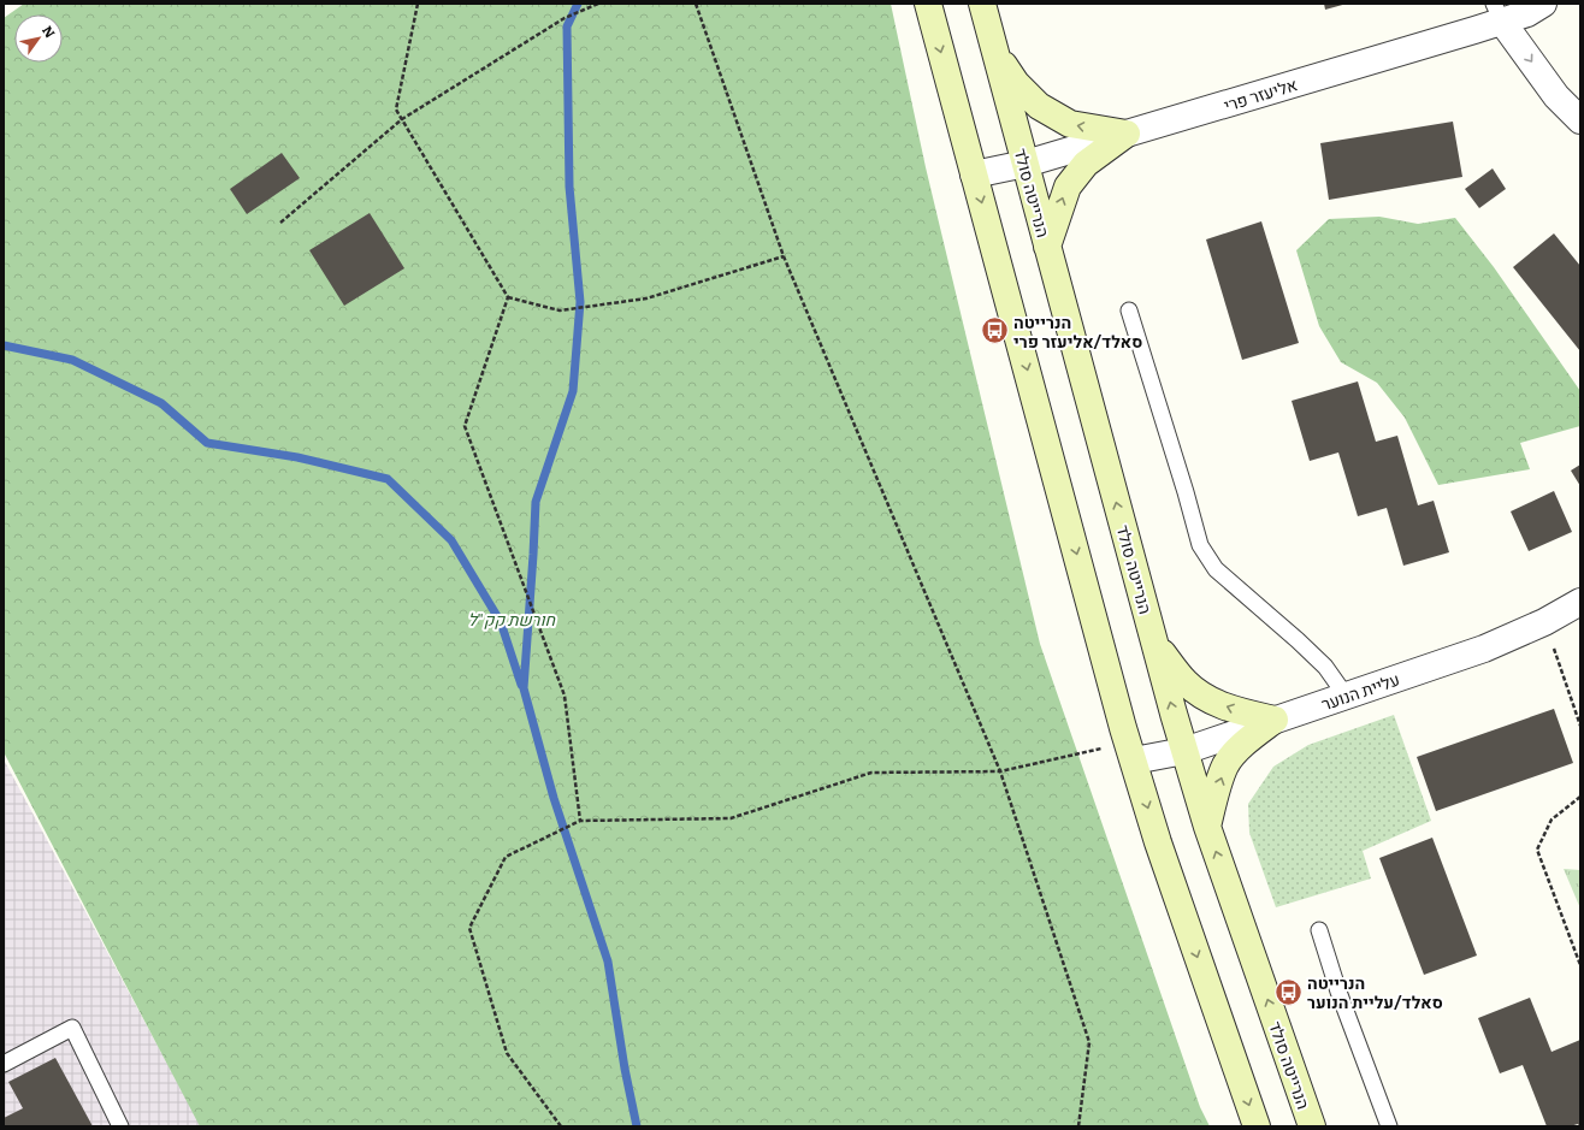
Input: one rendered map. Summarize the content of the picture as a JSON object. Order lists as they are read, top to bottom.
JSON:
{
  "streets": {
    "main road": ["הנרייטה סולד"],
    "street": ["אליעזר פרי", "עליית הנוער"]
  },
  "crossings": [
    ["אליעזר פרי", "הנרייטה סולד"],
    ["הנרייטה סולד", "עליית הנוער"]
  ],
  "parks": ["חורשת קק\"ל"],
  "places": {
    "bus stop": ["הנרייטה סאלד/אליעזר פרי", "הנרייטה סאלד/עליית הנוער"]
  },
  "north": "top right"
}
